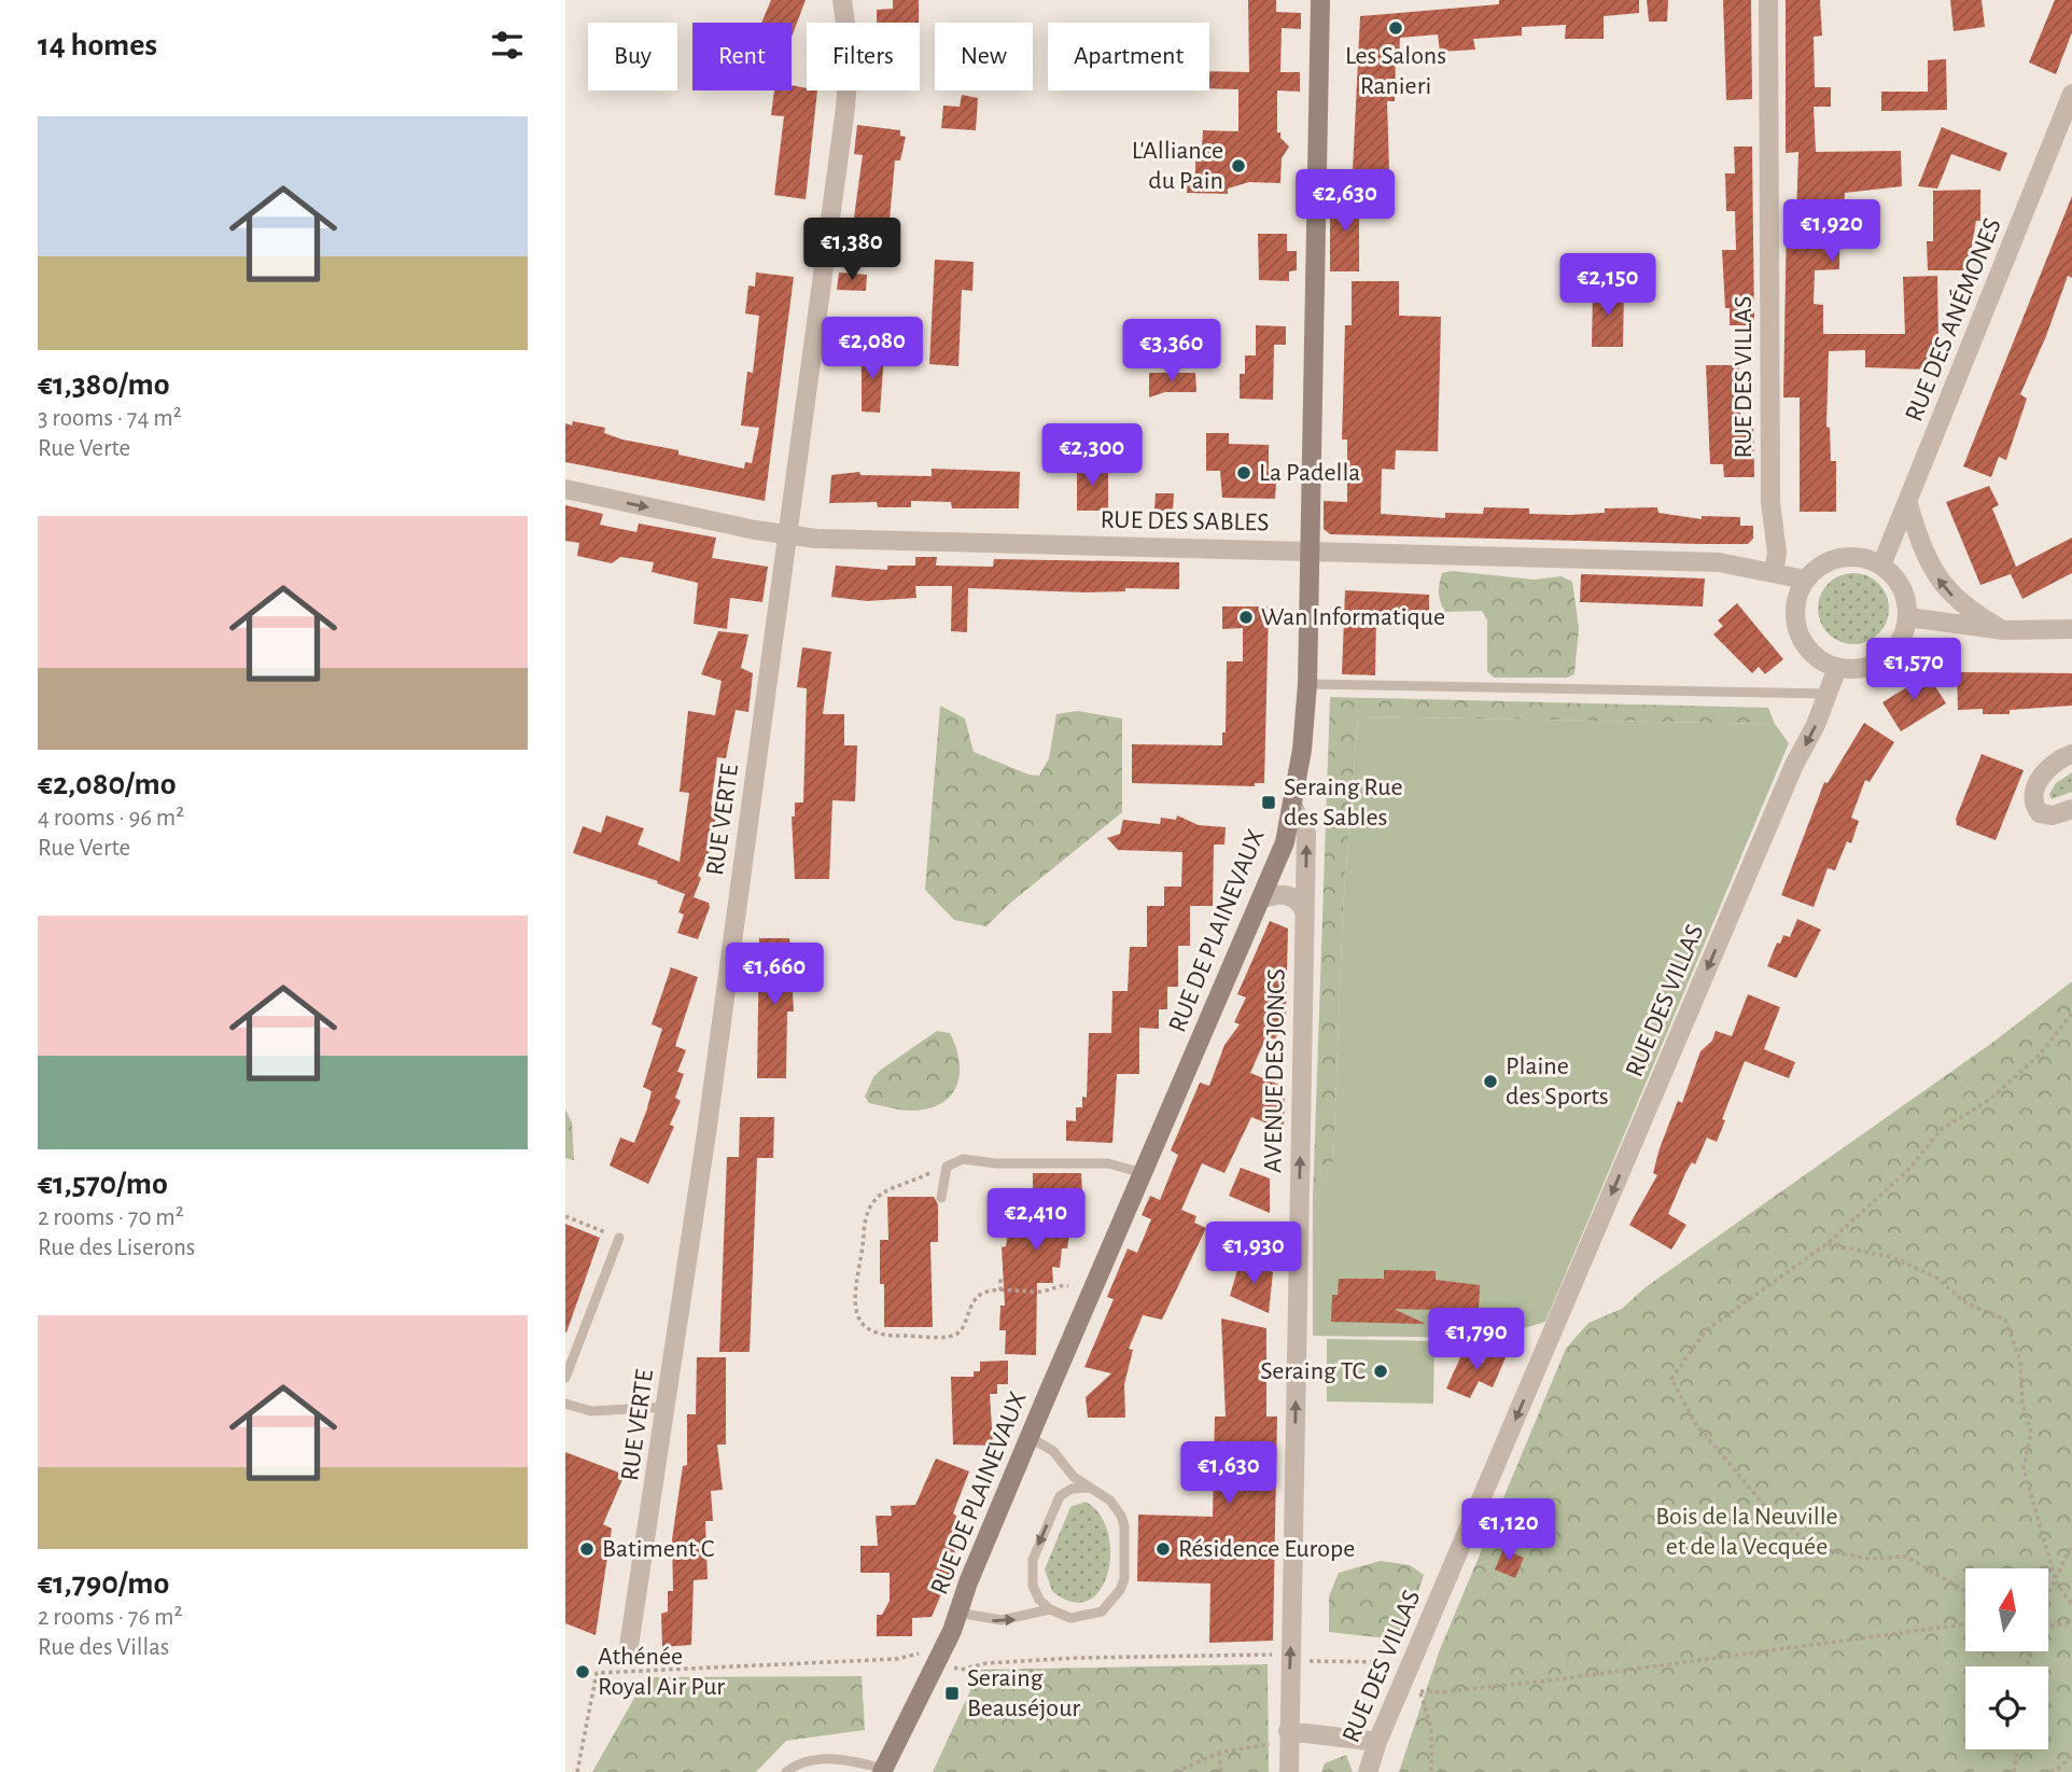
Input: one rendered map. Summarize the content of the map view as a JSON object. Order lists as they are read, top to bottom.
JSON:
{
  "streets": {
    "street": [
      "RUE DES ANÉMONES",
      "RUE DES VILLAS",
      "RUE DES SABLES",
      "RUE VERTE",
      "RUE DE PLAINEVAUX",
      "AVENUE DES JONCS"
    ]
  },
  "crossings": [
    ["RUE DES ANÉMONES", "RUE DES VILLAS"],
    ["RUE DES ANÉMONES", "RUE DES SABLES"],
    ["RUE DES VILLAS", "RUE DES SABLES"],
    ["RUE DES SABLES", "RUE VERTE"],
    ["RUE DES SABLES", "RUE DE PLAINEVAUX"],
    ["RUE DE PLAINEVAUX", "AVENUE DES JONCS"]
  ],
  "one_way": ["RUE DES VILLAS", "AVENUE DES JONCS"],
  "parks": ["Bois de la Neuville et de la Vecquée"],
  "places": {
    "other": [
      "Les Salons Ranieri",
      "L'Alliance du Pain",
      "La Padella",
      "Wan Informatique",
      "Plaine des Sports",
      "Seraing TC",
      "Batiment C",
      "Résidence Europe",
      "Athénée Royal Air Pur"
    ],
    "transit": ["Seraing Rue des Sables", "Seraing Beauséjour"]
  },
  "north": "top",
  "page": {
    "heading": "14 homes",
    "chip": [
      "Buy",
      "Rent",
      "Filters",
      "New",
      "Apartment"
    ],
    "list": [
      {
        "name": "€1,380/mo",
        "note": "3 rooms · 74 m² · Rue Verte"
      },
      {
        "name": "€2,080/mo",
        "note": "4 rooms · 96 m² · Rue Verte"
      },
      {
        "name": "€1,570/mo",
        "note": "2 rooms · 70 m² · Rue des Liserons"
      },
      {
        "name": "€1,790/mo",
        "note": "2 rooms · 76 m² · Rue des Villas"
      }
    ],
    "price": [
      "€2,630",
      "€1,920",
      "€1,380",
      "€2,150",
      "€2,080",
      "€3,360",
      "€2,300",
      "€1,570",
      "€1,660",
      "€2,410",
      "€1,930",
      "€1,790",
      "€1,630",
      "€1,120"
    ]
  }
}
